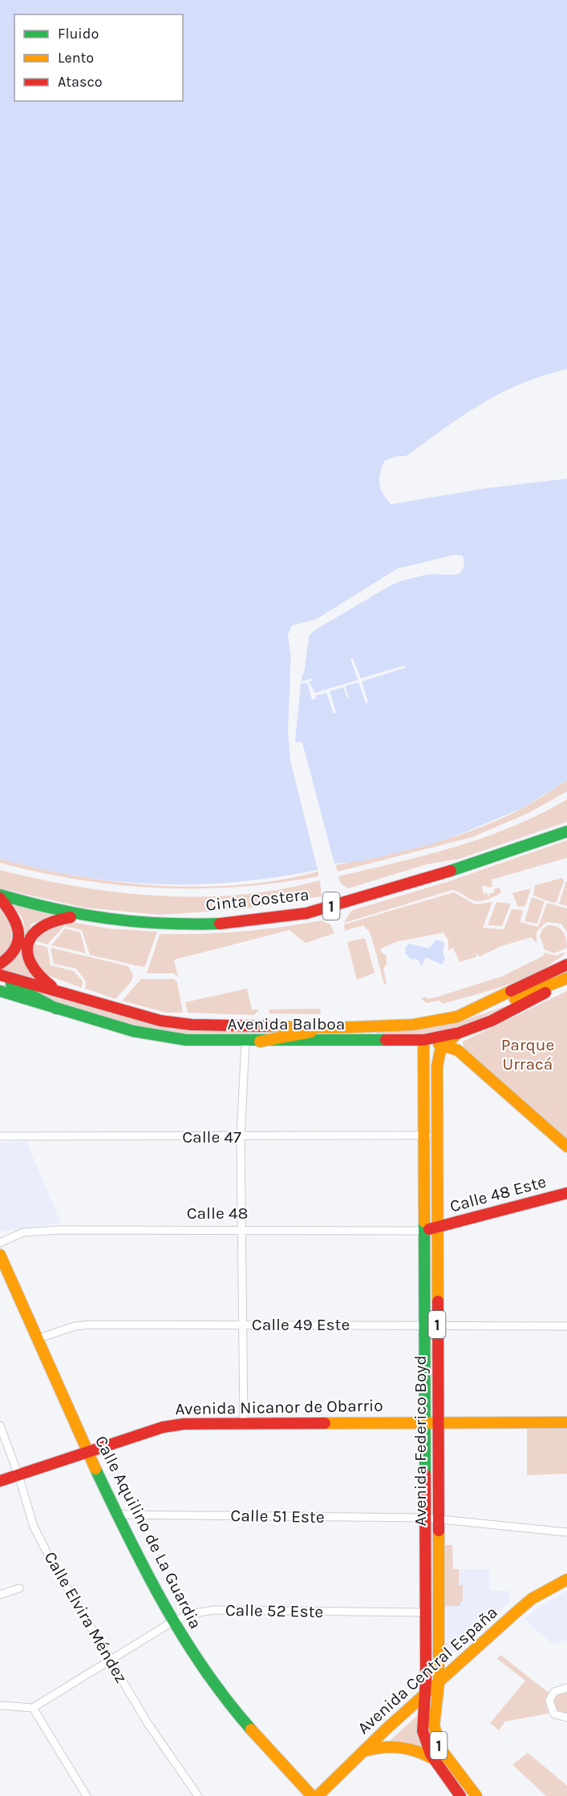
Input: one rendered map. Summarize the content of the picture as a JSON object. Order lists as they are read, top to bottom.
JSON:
{
  "streets": {
    "main road": [
      "Cinta Costera",
      "1",
      "Avenida Balboa",
      "Calle 48 Este",
      "Calle 48",
      "Avenida Nicanor de Obarrio",
      "Avenida Federico Boyd",
      "Calle Aquilino de La Guardia",
      "Avenida Central España"
    ],
    "street": [
      "Calle 47",
      "Calle 49 Este",
      "Calle 51 Este",
      "Calle 52 Este",
      "Calle Elvira Méndez"
    ]
  },
  "crossings": [
    ["1", "Avenida Federico Boyd"],
    ["1", "Avenida Central España"],
    ["Avenida Balboa", "Avenida Federico Boyd"],
    ["Calle 47", "Avenida Federico Boyd"],
    ["Calle 48 Este", "Calle 48"],
    ["Calle 48 Este", "Avenida Federico Boyd"],
    ["Calle 48", "Avenida Federico Boyd"],
    ["Calle 49 Este", "Avenida Federico Boyd"],
    ["Calle 49 Este", "Calle Aquilino de La Guardia"],
    ["Avenida Nicanor de Obarrio", "Avenida Federico Boyd"],
    ["Avenida Nicanor de Obarrio", "Calle Aquilino de La Guardia"],
    ["Avenida Nicanor de Obarrio", "Calle Elvira Méndez"],
    ["Avenida Federico Boyd", "Calle 51 Este"],
    ["Avenida Federico Boyd", "Calle 52 Este"],
    ["Avenida Federico Boyd", "Avenida Central España"],
    ["Calle 51 Este", "Calle Aquilino de La Guardia"],
    ["Calle Aquilino de La Guardia", "Calle 52 Este"],
    ["Calle 52 Este", "Calle Elvira Méndez"]
  ],
  "parks": ["Parque Urracá"],
  "legend": ["Fluido", "Lento", "Atasco"]
}
